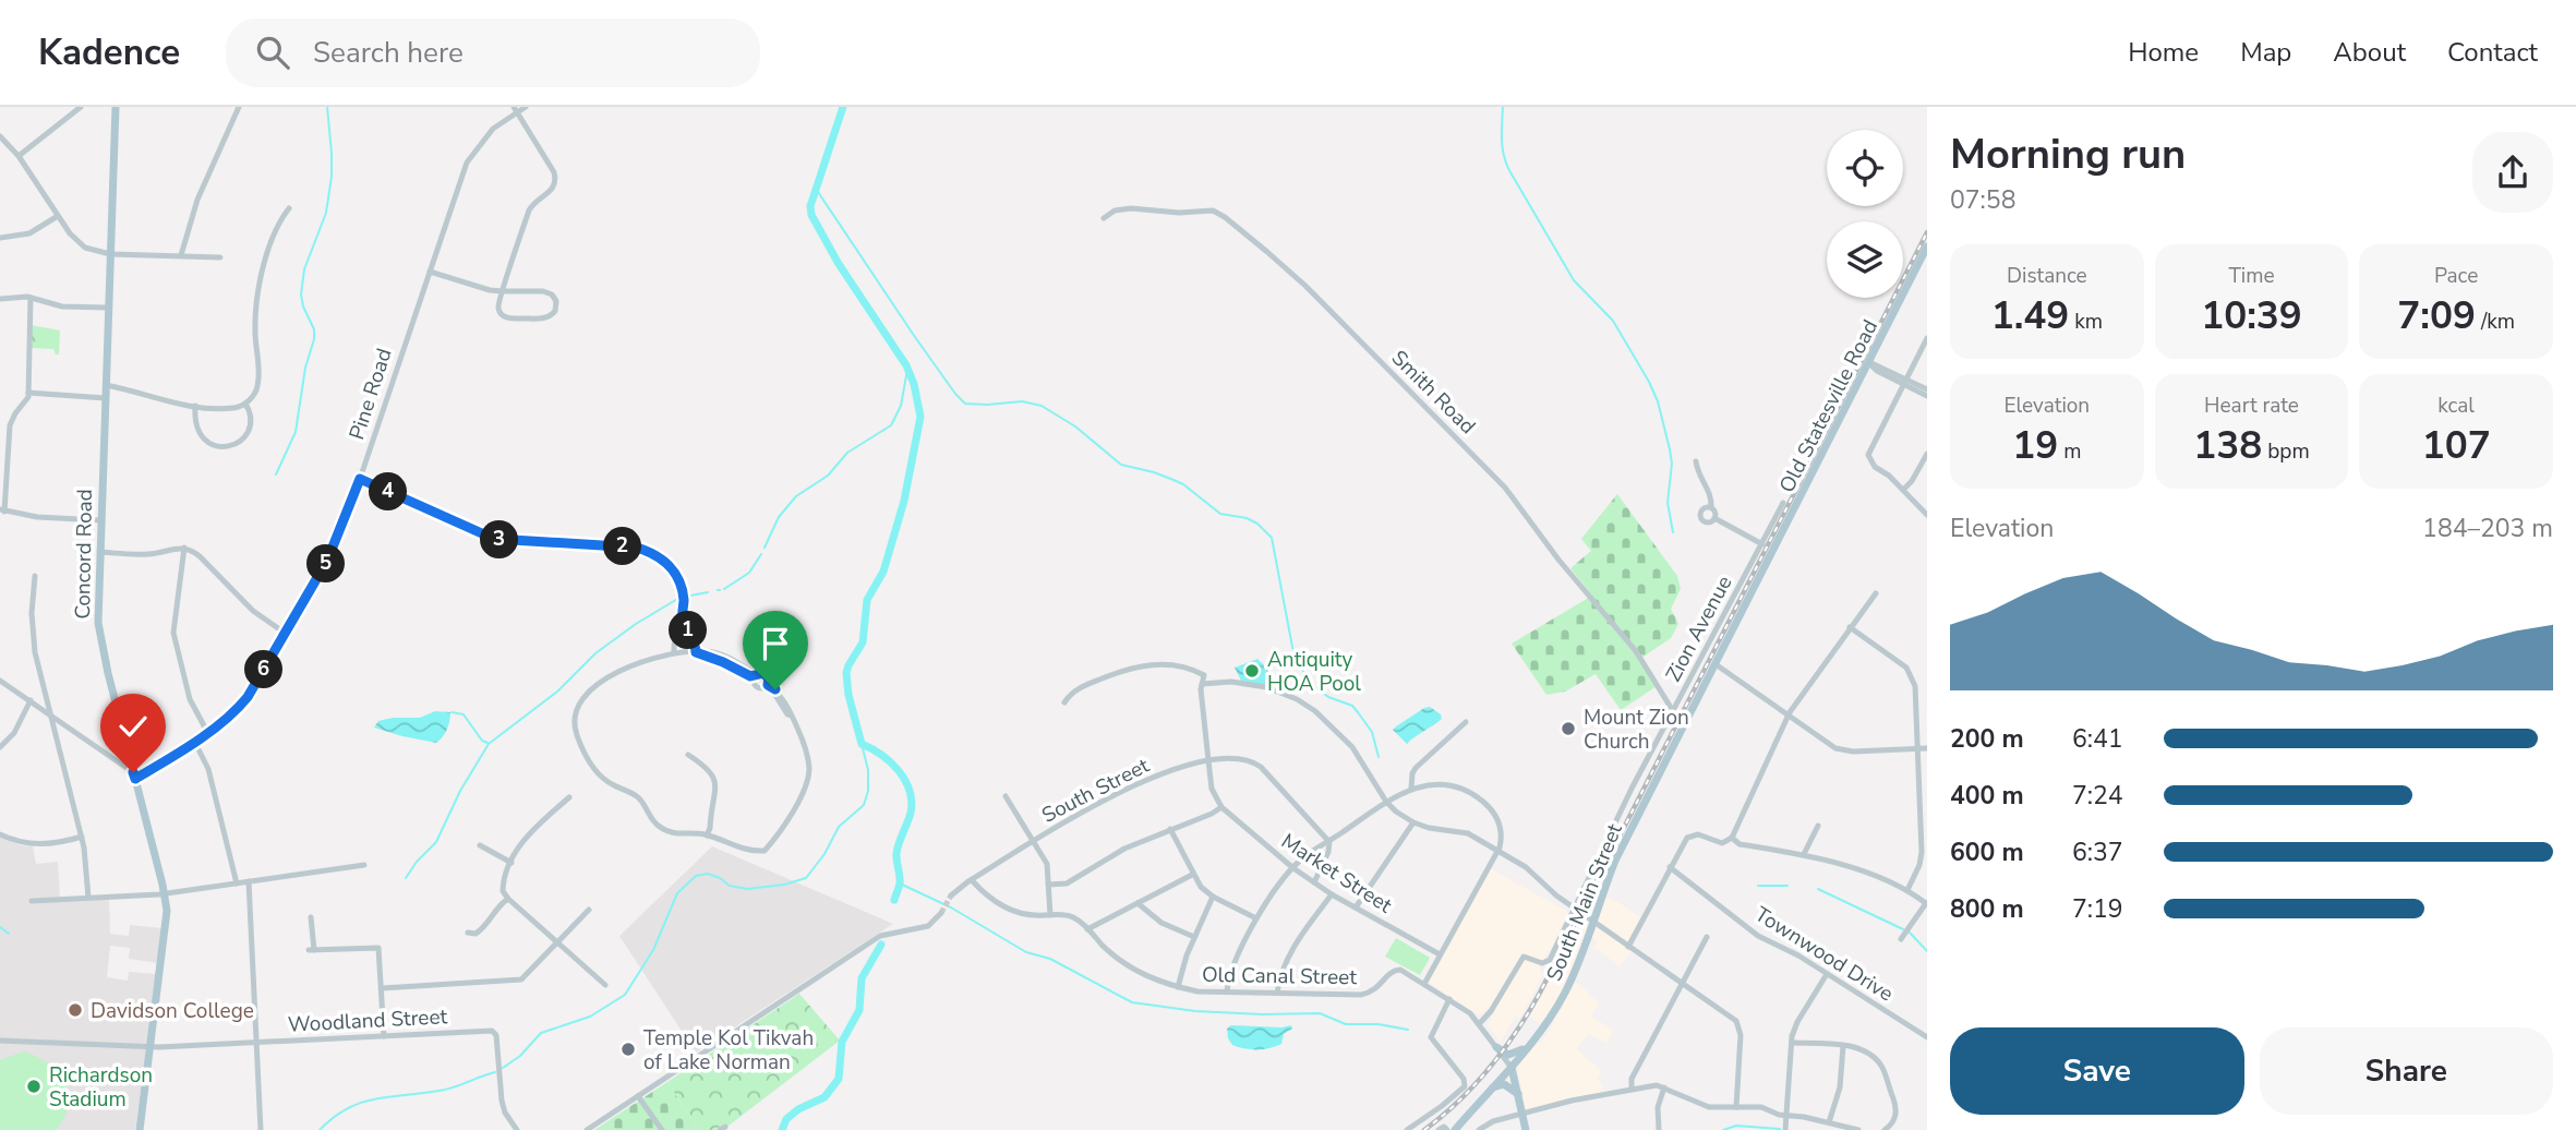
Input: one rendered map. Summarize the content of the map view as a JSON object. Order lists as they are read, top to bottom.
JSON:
{
  "streets": {
    "main road": ["Old Statesville Road", "Concord Road", "South Main Street"],
    "street": [
      "Smith Road",
      "Pine Road",
      "Zion Avenue",
      "South Street",
      "Market Street",
      "Townwood Drive",
      "Old Canal Street",
      "Woodland Street"
    ]
  },
  "crossings": [
    ["Smith Road", "Zion Avenue"],
    ["Pine Road", "Concord Road"],
    ["Old Statesville Road", "South Main Street"],
    ["Concord Road", "Woodland Street"],
    ["South Street", "Old Canal Street"]
  ],
  "places": [
    "Antiquity HOA Pool",
    "Mount Zion Church",
    "Davidson College",
    "Temple Kol Tikvah of Lake Norman",
    "Richardson Stadium"
  ],
  "page": {
    "header": "Kadence",
    "search": "Search here",
    "nav": [
      "Home",
      "Map",
      "About",
      "Contact"
    ],
    "heading": ["Morning run", "07:58"],
    "stats": [
      ["Distance", "1.49 km"],
      ["Time", "10:39"],
      ["Pace", "7:09 /km"],
      ["Elevation", "19 m"],
      ["Heart rate", "138 bpm"],
      ["kcal", "107"]
    ],
    "pins": [
      "4",
      "3",
      "2",
      "5",
      "1",
      "6"
    ],
    "chart": ["Elevation", "184–203 m"],
    "list": [
      {
        "name": "200 m",
        "note": "6:41"
      },
      {
        "name": "400 m",
        "note": "7:24"
      },
      {
        "name": "600 m",
        "note": "6:37"
      },
      {
        "name": "800 m",
        "note": "7:19"
      }
    ],
    "buttons": ["Save", "Share"]
  }
}
